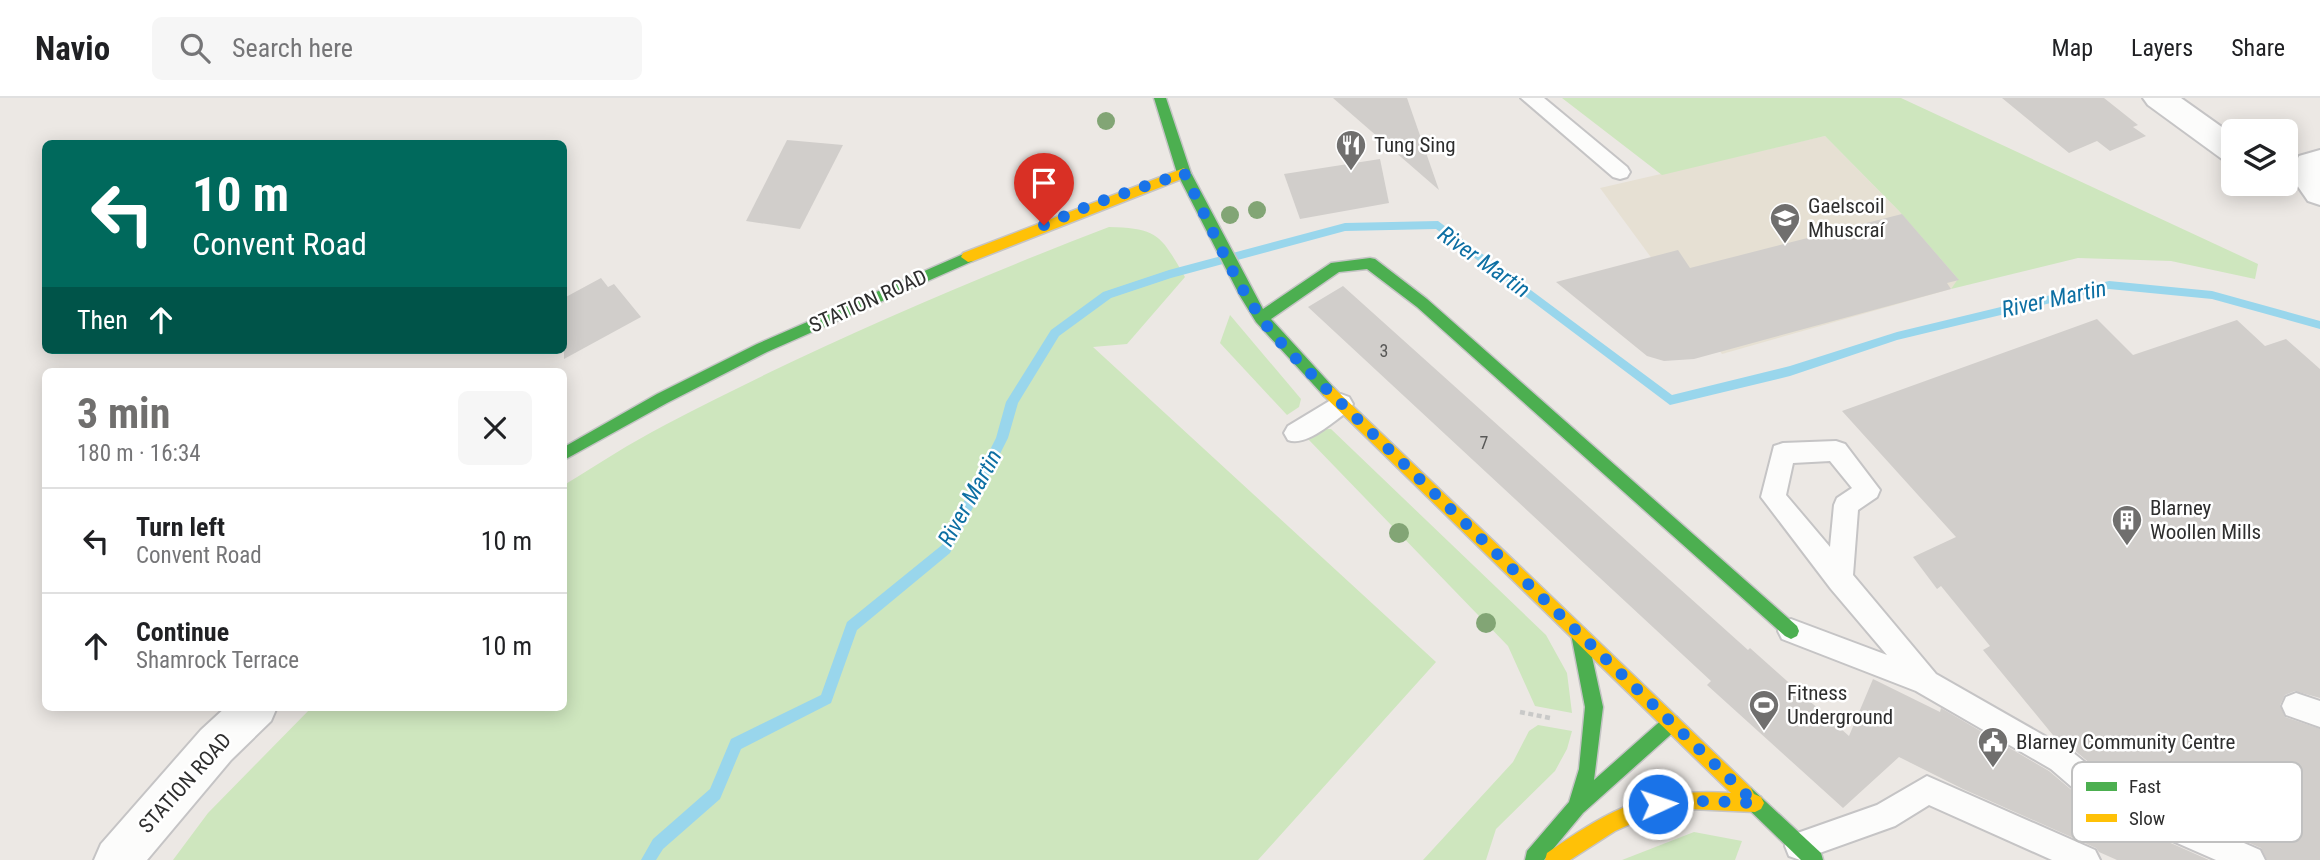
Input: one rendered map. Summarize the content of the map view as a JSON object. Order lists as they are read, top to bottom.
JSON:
{
  "streets": {
    "street": ["STATION ROAD"]
  },
  "water": ["River Martin"],
  "places": {
    "restaurant": ["Tung Sing"],
    "school or university": ["Gaelscoil Mhuscraí"],
    "building": ["Blarney Woollen Mills"],
    "sports": ["Fitness Underground"],
    "public building": ["Blarney Community Centre"]
  },
  "house_numbers": ["3", "7"],
  "legend": ["Fast", "Slow"],
  "page": {
    "header": "Navio",
    "search": "Search here",
    "nav": ["Map", "Layers", "Share"],
    "turn": ["10 m", "Convent Road"],
    "then": "Then",
    "heading": ["3 min", "180 m · 16:34"],
    "list": [
      {
        "name": "Turn left",
        "note": "Convent Road",
        "value": "10 m"
      },
      {
        "name": "Continue",
        "note": "Shamrock Terrace",
        "value": "10 m"
      }
    ]
  }
}
